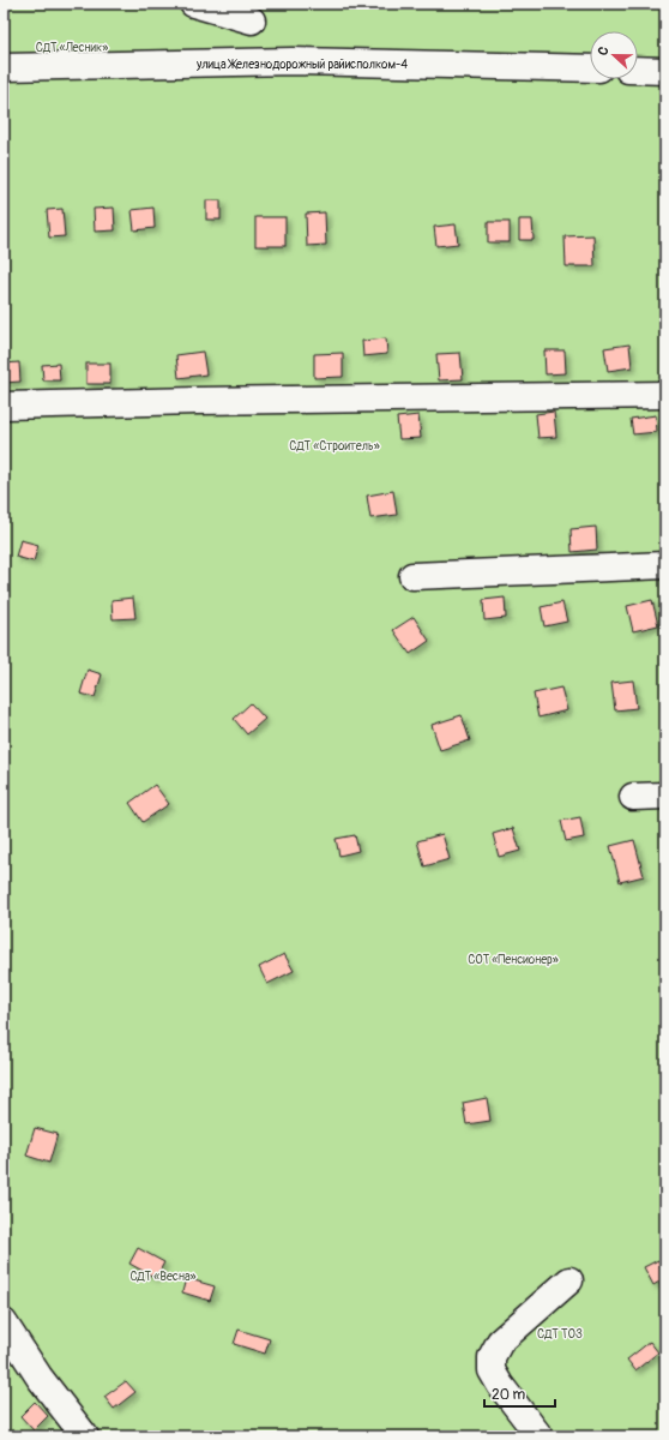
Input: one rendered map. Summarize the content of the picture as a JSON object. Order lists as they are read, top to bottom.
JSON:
{
  "streets": {
    "street": ["улица Железнодорожный райисполком-4"]
  },
  "parks": [
    "СДТ «Лесник»",
    "СДТ «Строитель»",
    "СОТ «Пенсионер»",
    "СДТ «Весна»",
    "СДТ ТОЗ"
  ],
  "scale_bar": "20 m",
  "north": "left"
}
